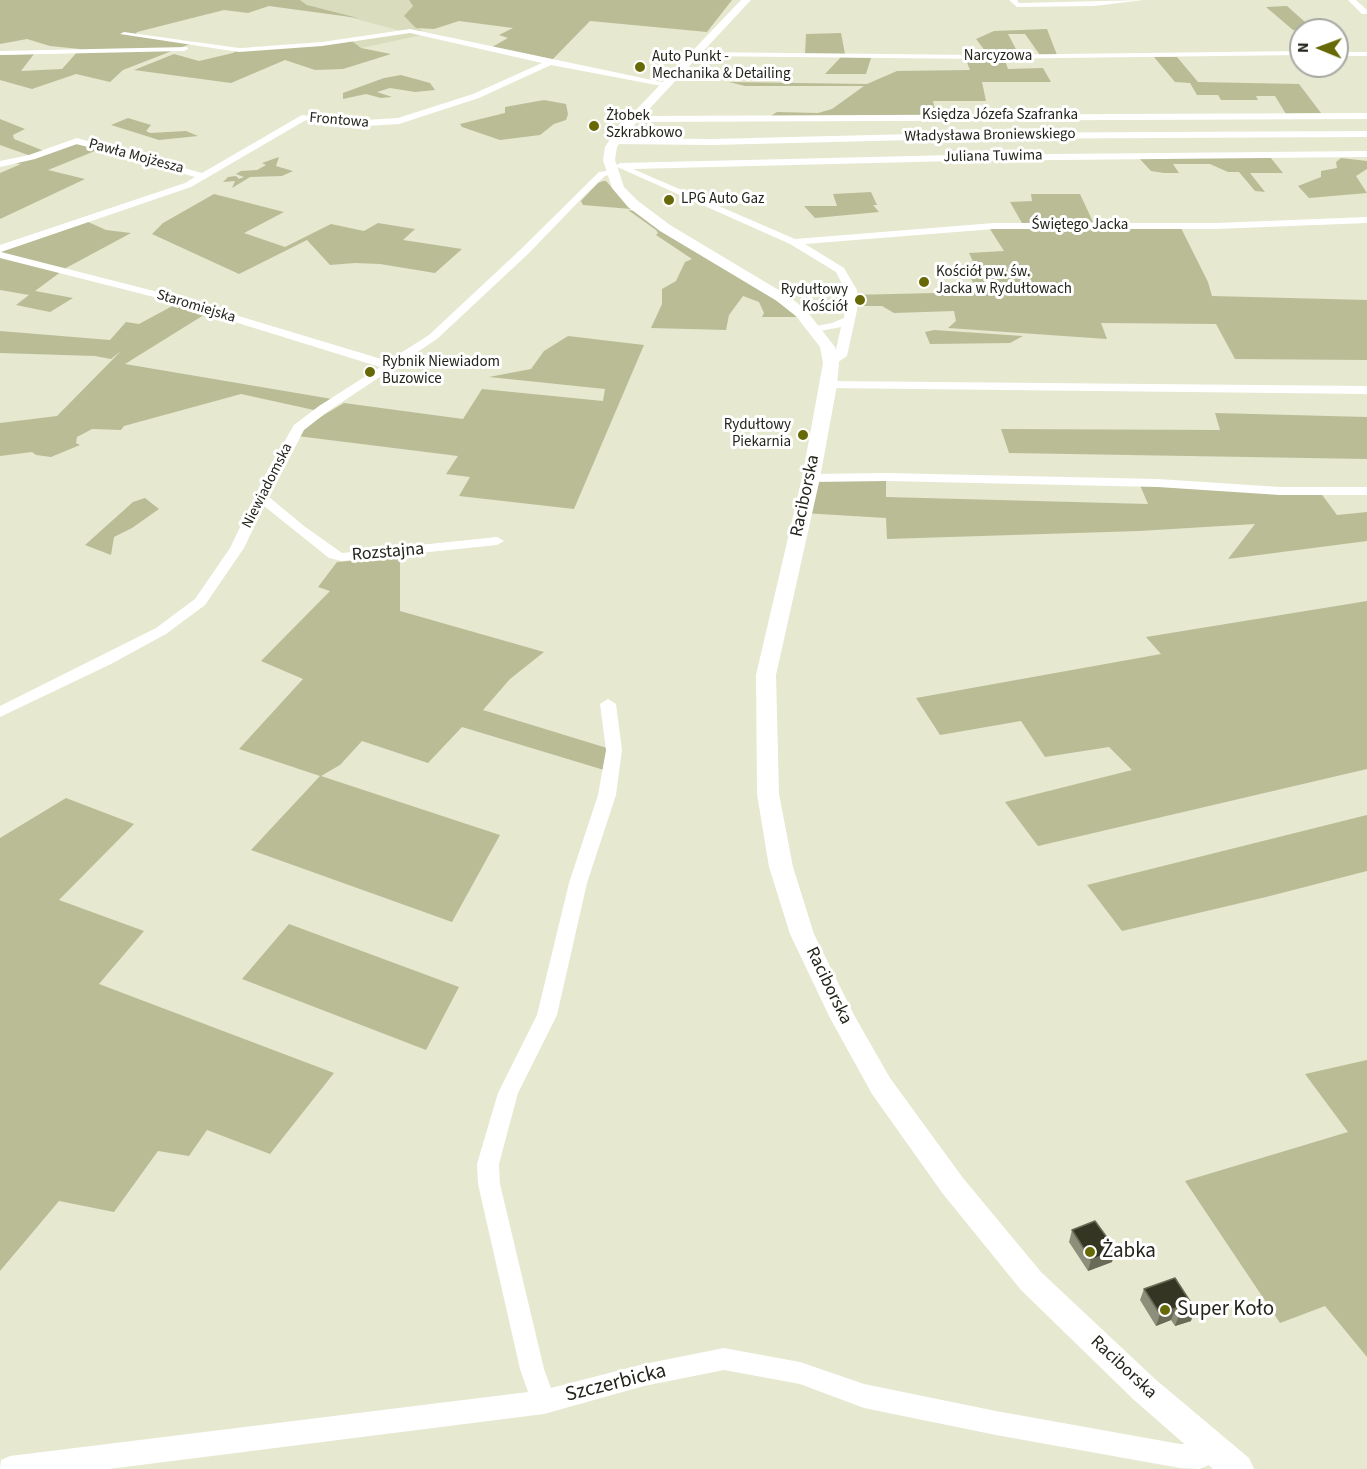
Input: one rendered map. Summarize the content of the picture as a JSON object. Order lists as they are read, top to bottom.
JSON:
{
  "streets": {
    "main road": ["Raciborska"],
    "street": [
      "Narcyzowa",
      "Księdza Józefa Szafranka",
      "Frontowa",
      "Władysława Broniewskiego",
      "Pawła Mojżesza",
      "Juliana Tuwima",
      "Świętego Jacka",
      "Staromiejska",
      "Niewiadomska",
      "Rozstajna",
      "Szczerbicka"
    ]
  },
  "crossings": [
    ["Frontowa", "Pawła Mojżesza"],
    ["Juliana Tuwima", "Niewiadomska"],
    ["Juliana Tuwima", "Raciborska"],
    ["Świętego Jacka", "Raciborska"],
    ["Staromiejska", "Niewiadomska"],
    ["Niewiadomska", "Raciborska"],
    ["Niewiadomska", "Rozstajna"],
    ["Raciborska", "Szczerbicka"]
  ],
  "places": [
    "Auto Punkt - Mechanika & Detailing",
    "Żłobek Szkrabkowo",
    "LPG Auto Gaz",
    "Kościół pw. św. Jacka w Rydułtowach",
    "Rydułtowy Kościół",
    "Rybnik Niewiadom Buzowice",
    "Rydułtowy Piekarnia",
    "Żabka",
    "Super Koło"
  ],
  "north": "left"
}
